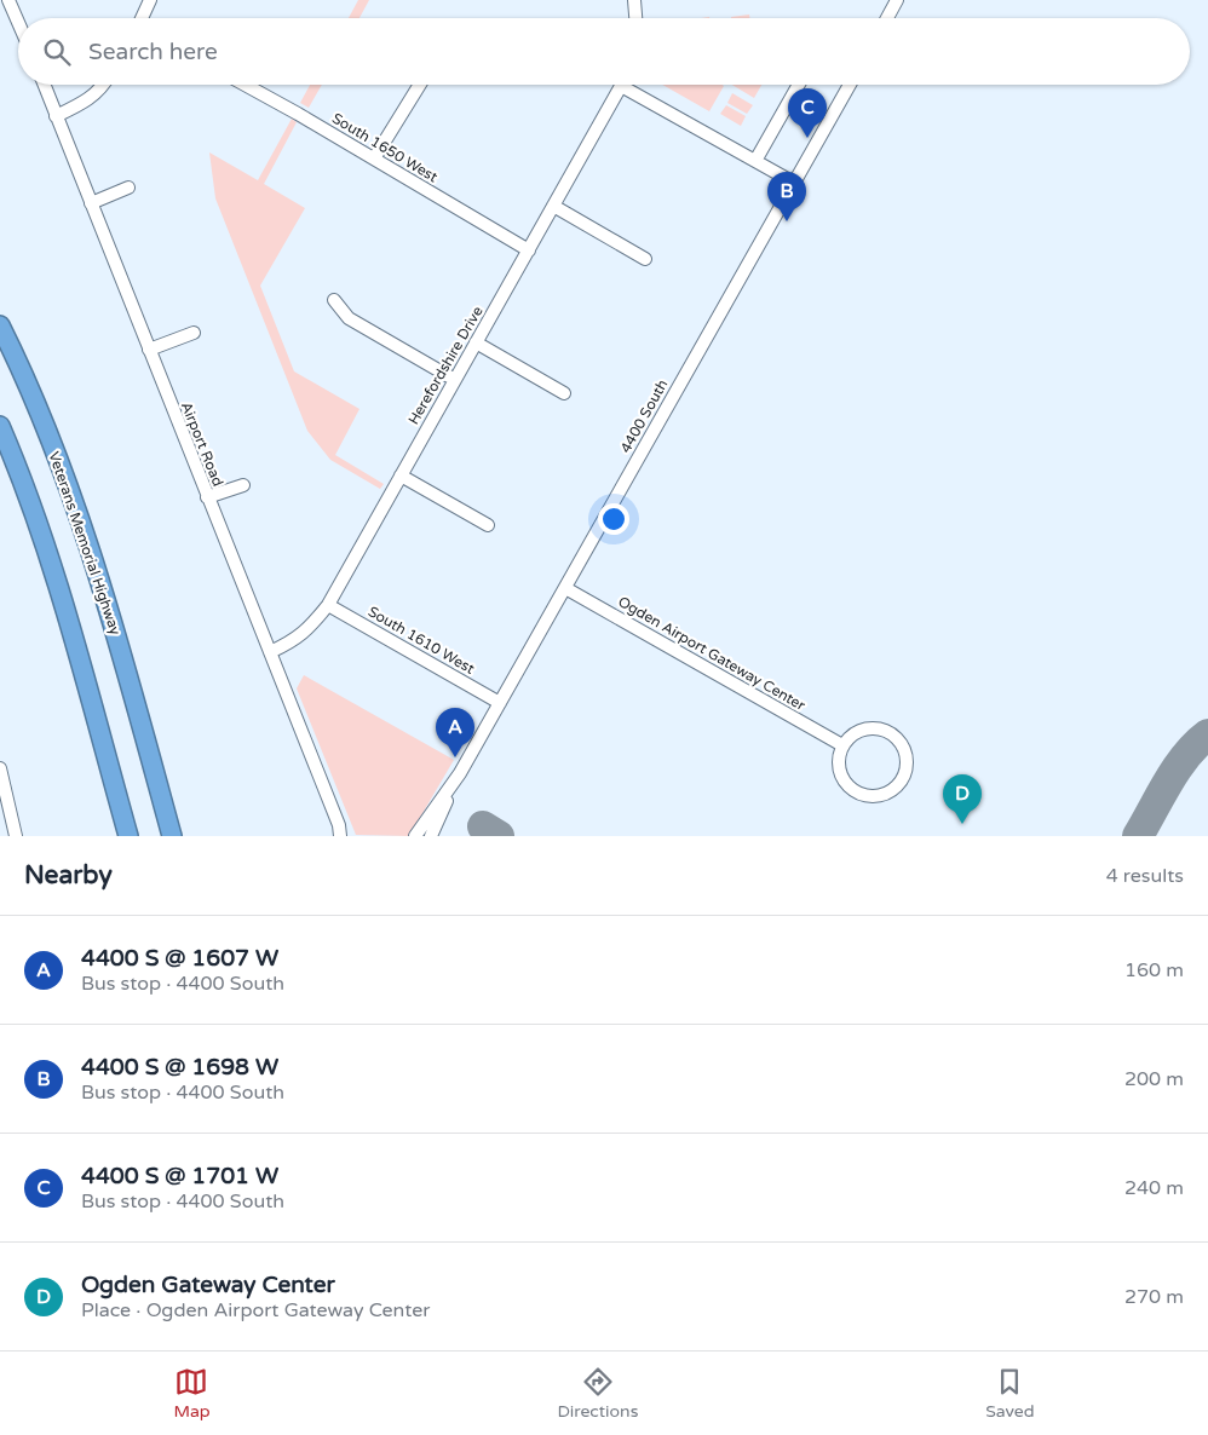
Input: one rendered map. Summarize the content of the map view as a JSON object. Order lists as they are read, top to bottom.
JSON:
{
  "streets": {
    "highway": ["Veterans Memorial Highway"],
    "street": [
      "South 1650 West",
      "Herefordshire Drive",
      "4400 South",
      "Airport Road",
      "South 1610 West",
      "Ogden Airport Gateway Center"
    ]
  },
  "crossings": [
    ["South 1650 West", "Herefordshire Drive"],
    ["Herefordshire Drive", "Airport Road"],
    ["Herefordshire Drive", "South 1610 West"],
    ["4400 South", "South 1610 West"],
    ["4400 South", "Ogden Airport Gateway Center"]
  ],
  "page": {
    "search": "Search here",
    "pins": [
      "C",
      "B",
      "A",
      "D"
    ],
    "heading": ["Nearby", "4 results"],
    "list": [
      {
        "mark": "A",
        "name": "4400 S @ 1607 W",
        "note": "Bus stop · 4400 South",
        "value": "160 m"
      },
      {
        "mark": "B",
        "name": "4400 S @ 1698 W",
        "note": "Bus stop · 4400 South",
        "value": "200 m"
      },
      {
        "mark": "C",
        "name": "4400 S @ 1701 W",
        "note": "Bus stop · 4400 South",
        "value": "240 m"
      },
      {
        "mark": "D",
        "name": "Ogden Gateway Center",
        "note": "Place · Ogden Airport Gateway Center",
        "value": "270 m"
      }
    ],
    "nav": ["Map", "Directions", "Saved"]
  }
}
